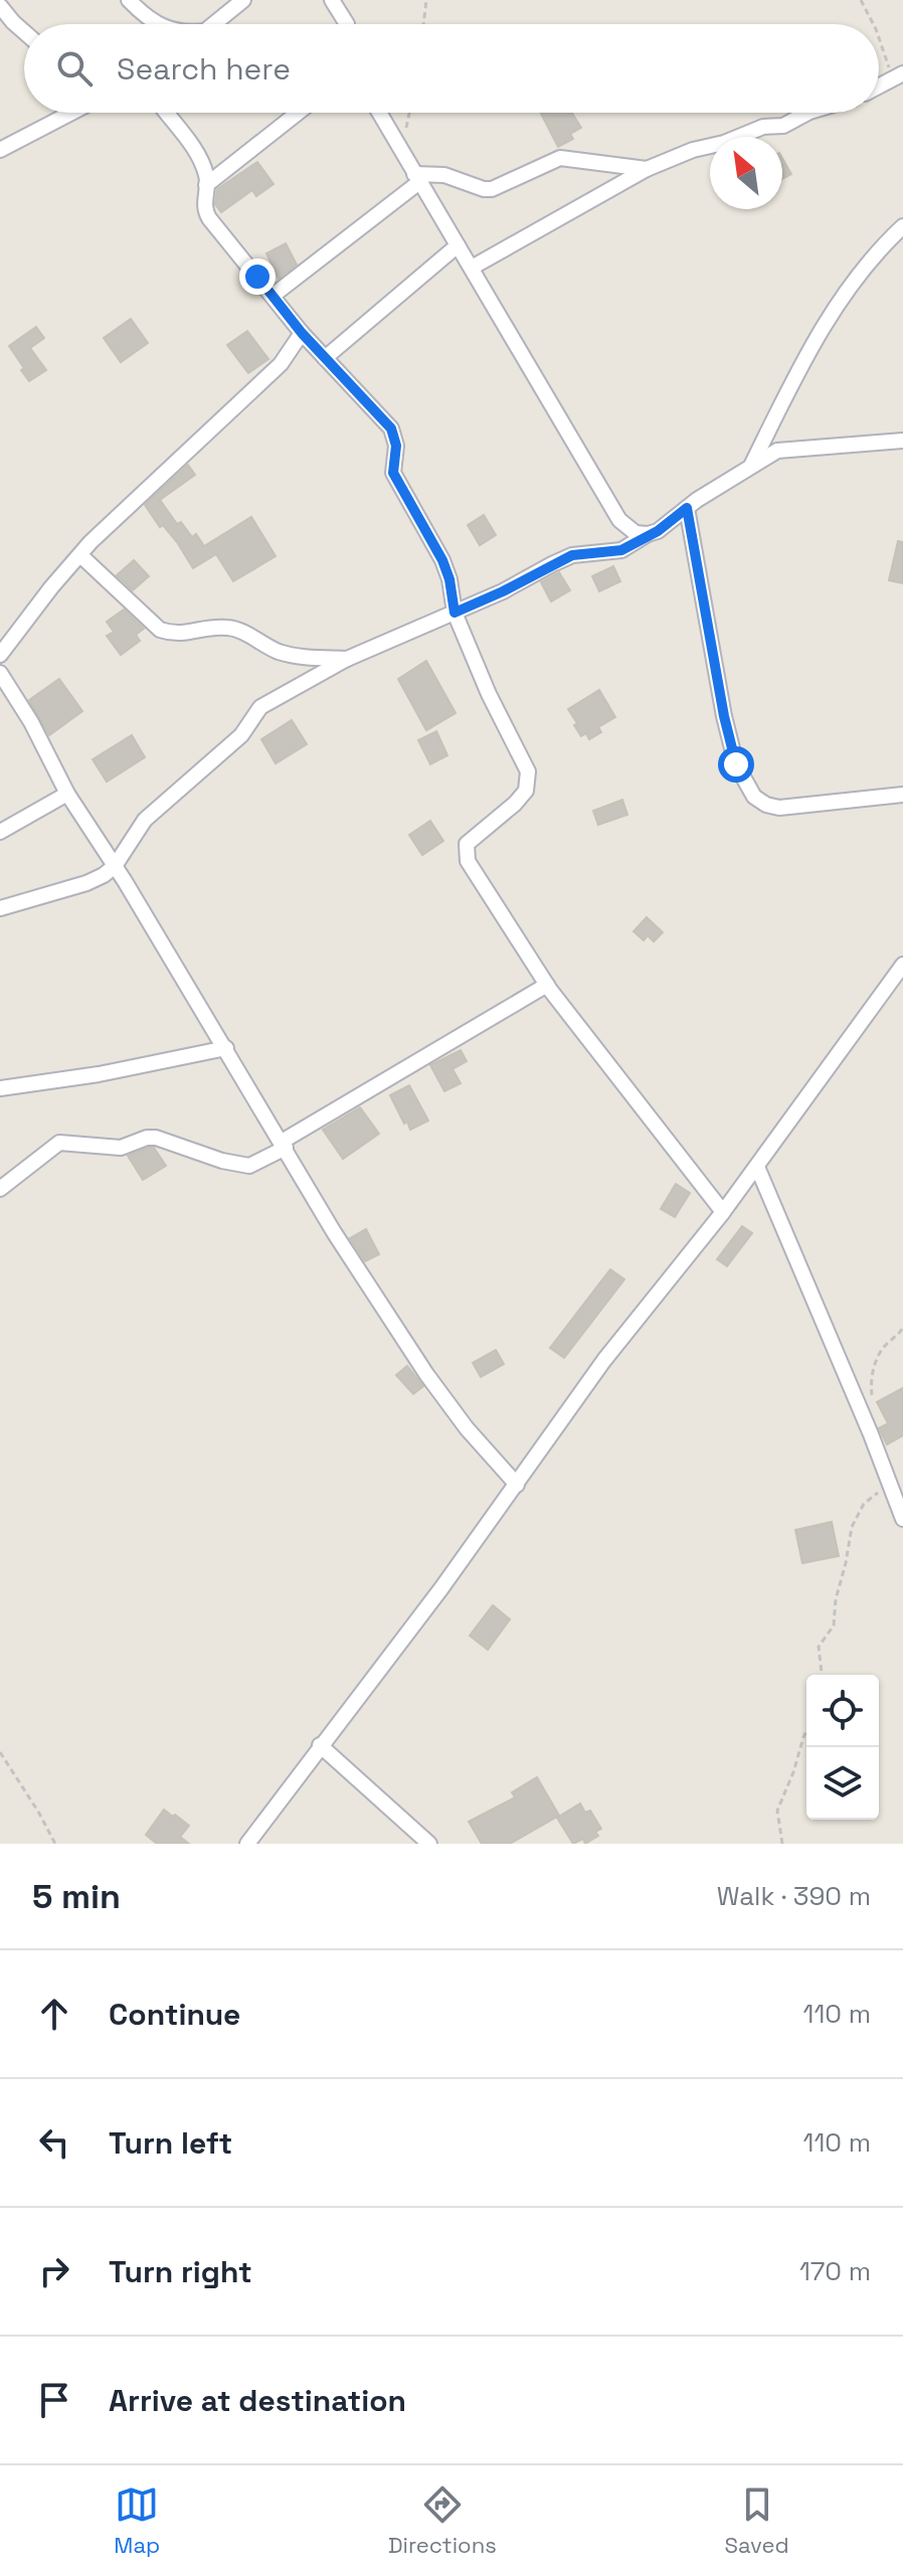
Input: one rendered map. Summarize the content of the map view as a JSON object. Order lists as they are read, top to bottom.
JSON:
{
  "north": "top left",
  "page": {
    "search": "Search here",
    "heading": ["5 min", "Walk · 390 m"],
    "list": [
      ["Continue", "110 m"],
      ["Turn left", "110 m"],
      ["Turn right", "170 m"],
      "Arrive at destination"
    ],
    "nav": ["Map", "Directions", "Saved"]
  }
}
